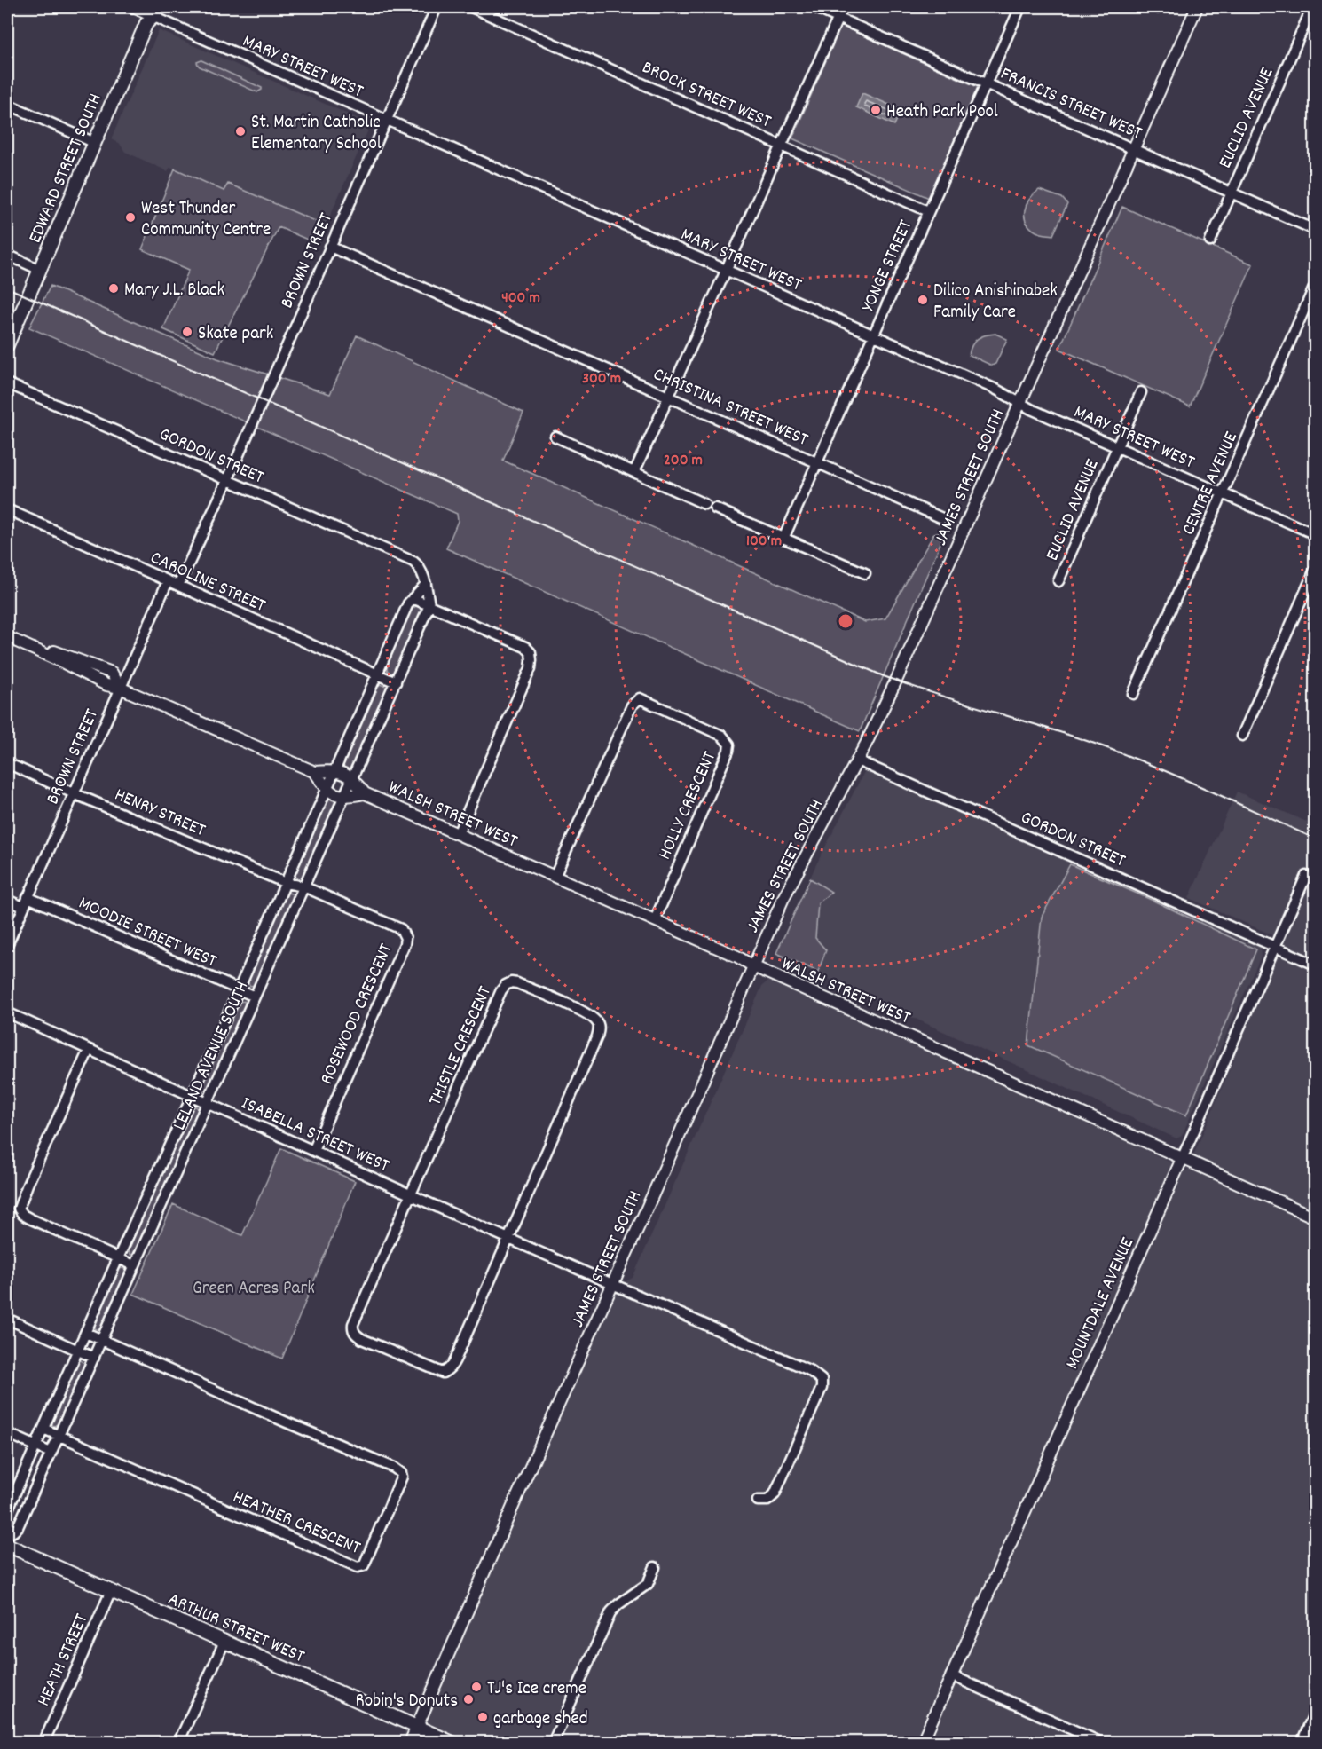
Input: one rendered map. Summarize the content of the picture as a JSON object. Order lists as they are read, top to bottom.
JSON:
{
  "streets": {
    "main road": ["EDWARD STREET SOUTH", "ARTHUR STREET WEST"],
    "street": [
      "MARY STREET WEST",
      "BROCK STREET WEST",
      "FRANCIS STREET WEST",
      "EUCLID AVENUE",
      "BROWN STREET",
      "YONGE STREET",
      "CHRISTINA STREET WEST",
      "GORDON STREET",
      "JAMES STREET SOUTH",
      "CENTRE AVENUE",
      "CAROLINE STREET",
      "HOLLY CRESCENT",
      "HENRY STREET",
      "WALSH STREET WEST",
      "MOODIE STREET WEST",
      "ROSEWOOD CRESCENT",
      "THISTLE CRESCENT",
      "LELAND AVENUE SOUTH",
      "ISABELLA STREET WEST",
      "MOUNTDALE AVENUE",
      "HEATHER CRESCENT",
      "HEATH STREET"
    ]
  },
  "crossings": [
    ["MARY STREET WEST", "EUCLID AVENUE"],
    ["MARY STREET WEST", "EDWARD STREET SOUTH"],
    ["MARY STREET WEST", "BROWN STREET"],
    ["MARY STREET WEST", "YONGE STREET"],
    ["MARY STREET WEST", "JAMES STREET SOUTH"],
    ["MARY STREET WEST", "CENTRE AVENUE"],
    ["BROCK STREET WEST", "YONGE STREET"],
    ["FRANCIS STREET WEST", "EUCLID AVENUE"],
    ["FRANCIS STREET WEST", "YONGE STREET"],
    ["FRANCIS STREET WEST", "JAMES STREET SOUTH"],
    ["BROWN STREET", "CHRISTINA STREET WEST"],
    ["BROWN STREET", "GORDON STREET"],
    ["BROWN STREET", "CAROLINE STREET"],
    ["BROWN STREET", "HENRY STREET"],
    ["BROWN STREET", "WALSH STREET WEST"],
    ["BROWN STREET", "MOODIE STREET WEST"],
    ["YONGE STREET", "CHRISTINA STREET WEST"],
    ["GORDON STREET", "JAMES STREET SOUTH"],
    ["GORDON STREET", "LELAND AVENUE SOUTH"],
    ["GORDON STREET", "MOUNTDALE AVENUE"],
    ["JAMES STREET SOUTH", "WALSH STREET WEST"],
    ["JAMES STREET SOUTH", "ISABELLA STREET WEST"],
    ["JAMES STREET SOUTH", "ARTHUR STREET WEST"],
    ["CAROLINE STREET", "LELAND AVENUE SOUTH"],
    ["HOLLY CRESCENT", "WALSH STREET WEST"],
    ["HENRY STREET", "ROSEWOOD CRESCENT"],
    ["HENRY STREET", "LELAND AVENUE SOUTH"],
    ["WALSH STREET WEST", "LELAND AVENUE SOUTH"],
    ["WALSH STREET WEST", "MOUNTDALE AVENUE"],
    ["MOODIE STREET WEST", "LELAND AVENUE SOUTH"],
    ["ROSEWOOD CRESCENT", "LELAND AVENUE SOUTH"],
    ["ROSEWOOD CRESCENT", "ISABELLA STREET WEST"],
    ["THISTLE CRESCENT", "ISABELLA STREET WEST"],
    ["LELAND AVENUE SOUTH", "ISABELLA STREET WEST"],
    ["LELAND AVENUE SOUTH", "HEATHER CRESCENT"],
    ["ARTHUR STREET WEST", "HEATH STREET"]
  ],
  "parks": ["Green Acres Park"],
  "places": [
    "Heath Park Pool",
    "St. Martin Catholic Elementary School",
    "West Thunder Community Centre",
    "Mary J.L. Black",
    "Dilico Anishinabek Family Care",
    "Skate park",
    "TJ's Ice creme",
    "Robin's Donuts",
    "garbage shed"
  ],
  "rings": [
    "400 m",
    "300 m",
    "200 m",
    "100 m"
  ]
}
